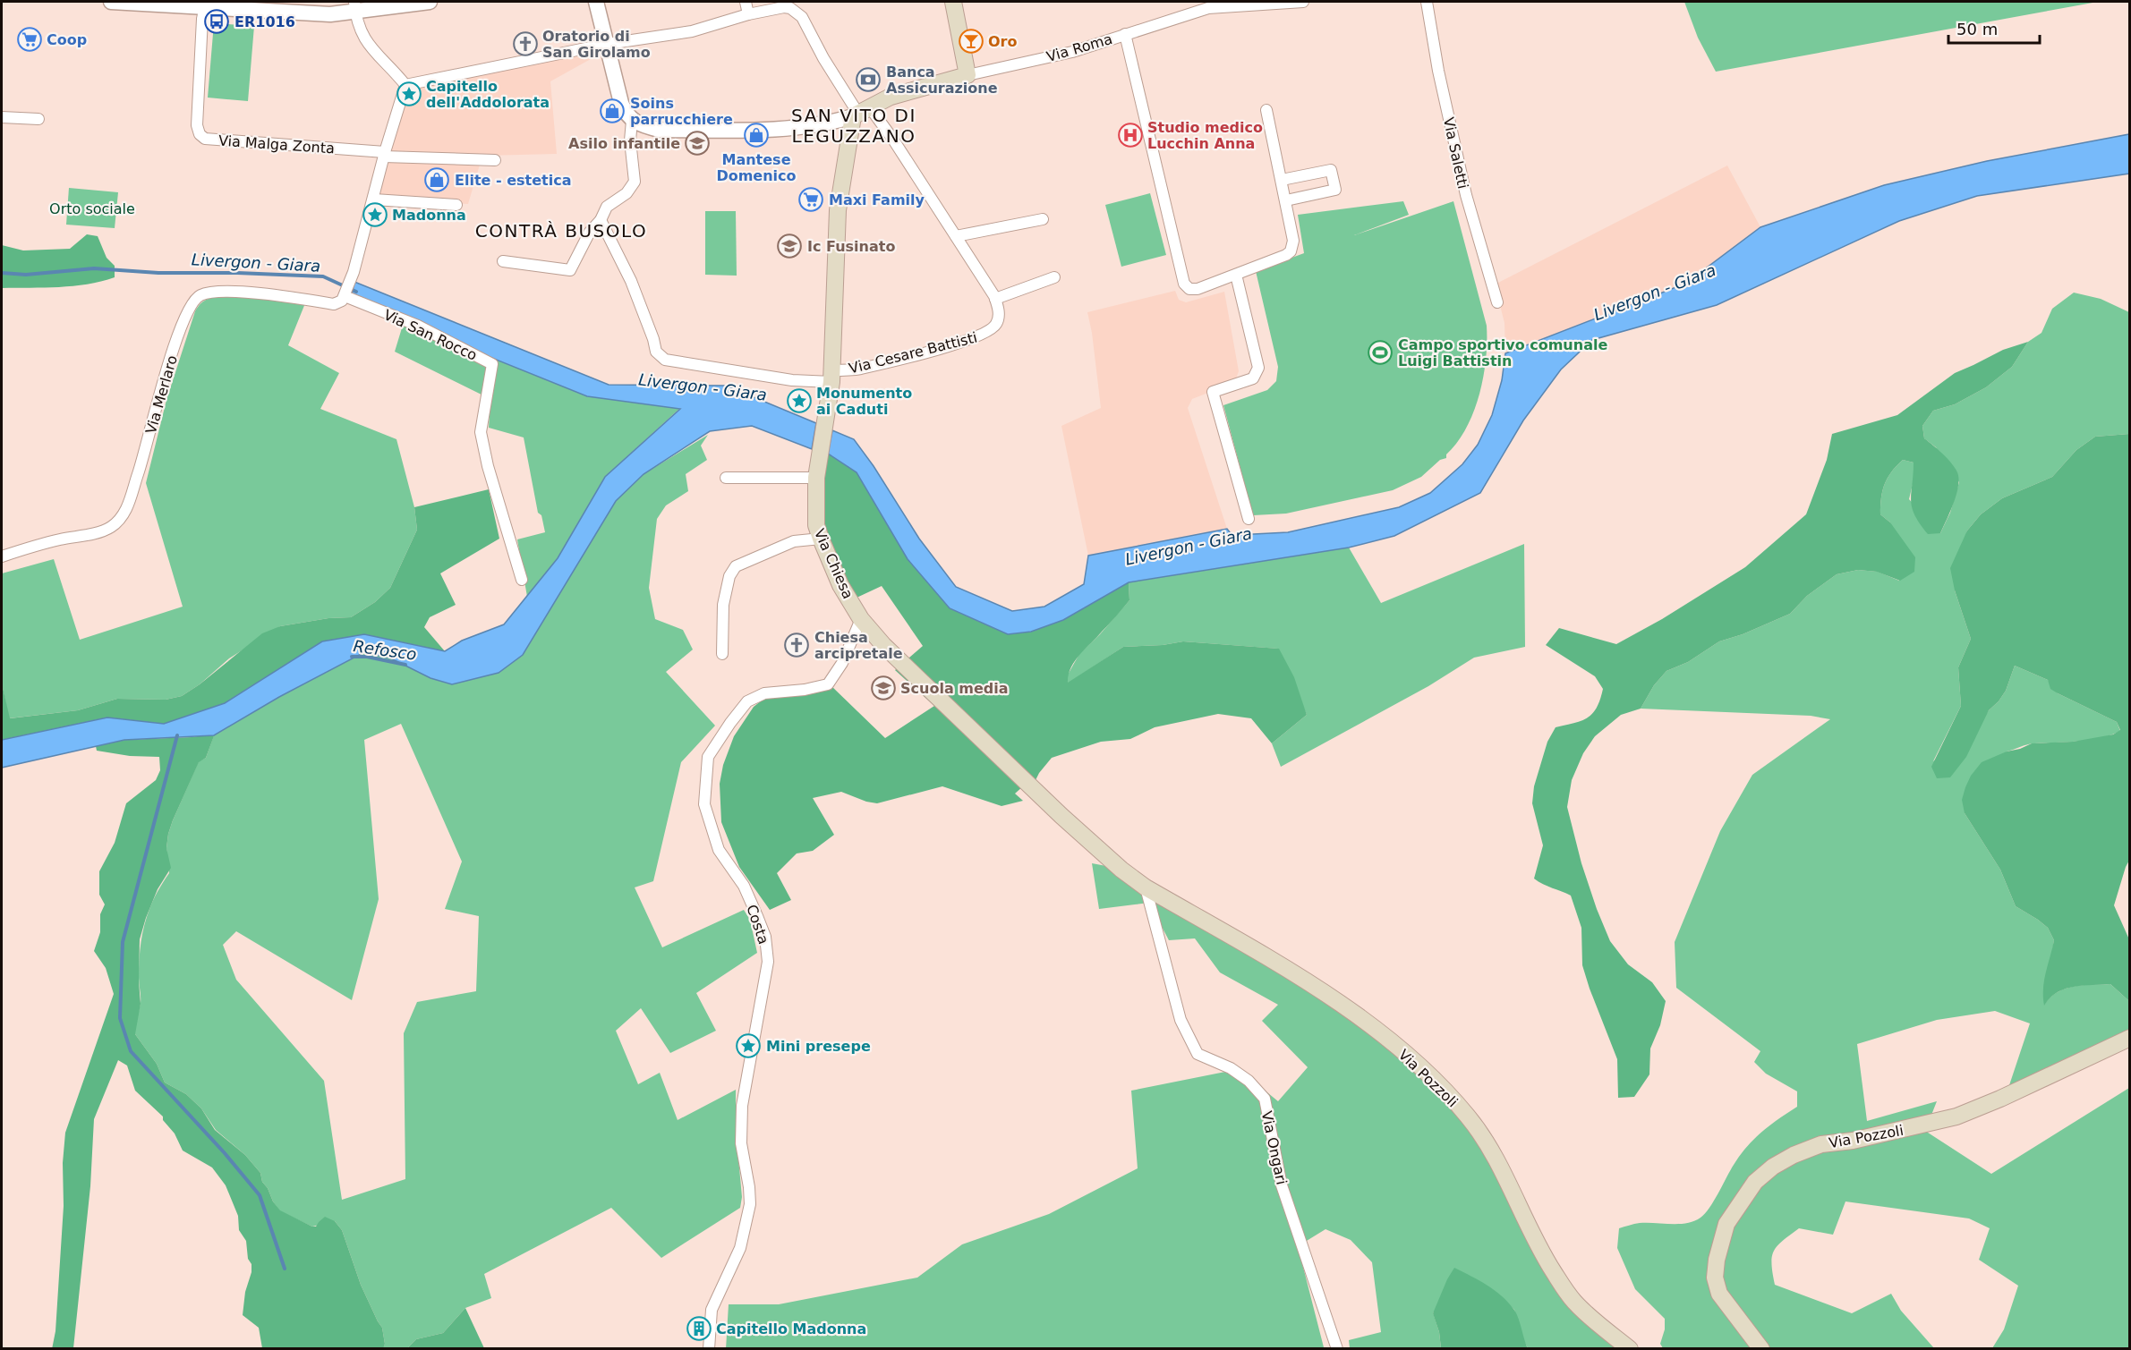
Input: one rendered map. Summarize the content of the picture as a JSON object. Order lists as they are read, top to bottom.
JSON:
{
  "streets": {
    "main road": ["Via Roma", "Via Chiesa", "Via Pozzoli"],
    "street": [
      "Via Malga Zonta",
      "Via Saletti",
      "Via San Rocco",
      "Via Cesare Battisti",
      "Via Merlaro",
      "Costa",
      "Via Ongari"
    ]
  },
  "crossings": [
    ["Via Roma", "Via Chiesa"],
    ["Via San Rocco", "Via Merlaro"],
    ["Via Cesare Battisti", "Via Chiesa"],
    ["Via Chiesa", "Costa"],
    ["Via Chiesa", "Via Pozzoli"],
    ["Via Chiesa", "Via Ongari"],
    ["Via Pozzoli", "Via Ongari"]
  ],
  "districts": ["SAN VITO DI LEGUZZANO", "CONTRÀ BUSOLO"],
  "water": ["Livergon - Giara", "Refosco"],
  "parks": ["Orto sociale"],
  "places": {
    "bus stop": ["ER1016"],
    "supermarket": ["Coop", "Maxi Family"],
    "bar": ["Oro"],
    "church": ["Oratorio di San Girolamo", "Chiesa arcipretale"],
    "bank": ["Banca Assicurazione"],
    "place": [
      "Capitello dell'Addolorata",
      "Madonna",
      "Monumento ai Caduti",
      "Mini presepe"
    ],
    "shop": ["Soins parrucchiere", "Mantese Domenico", "Elite - estetica"],
    "hospital": ["Studio medico Lucchin Anna"],
    "school or university": ["Asilo infantile", "Ic Fusinato", "Scuola media"],
    "sports": ["Campo sportivo comunale Luigi Battistin"],
    "building": ["Capitello Madonna"]
  },
  "scale_bar": "50 m"
}
